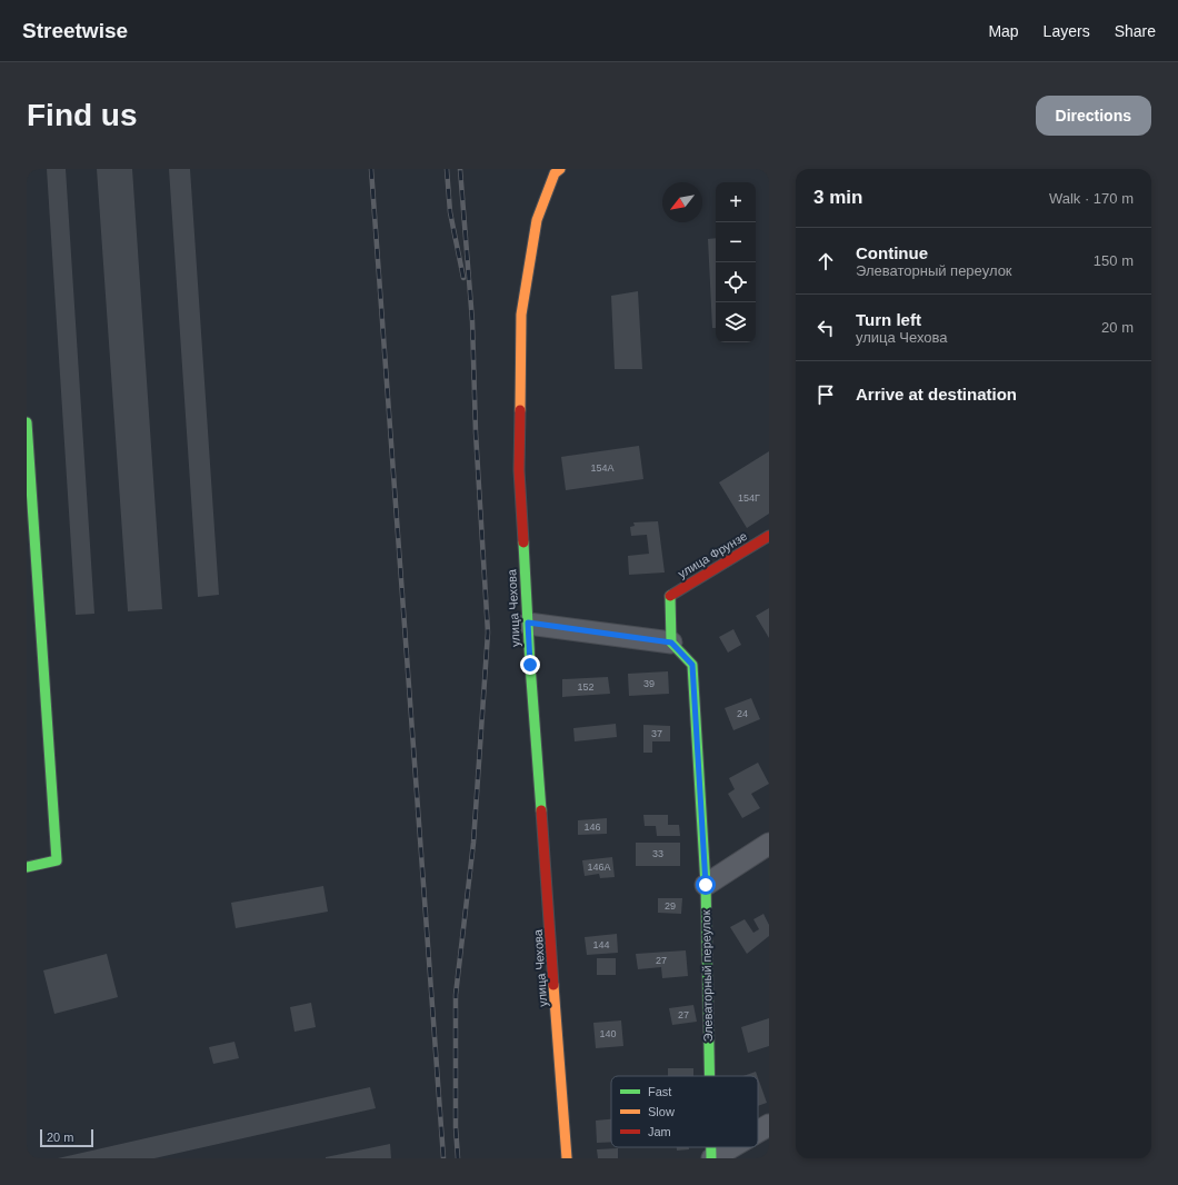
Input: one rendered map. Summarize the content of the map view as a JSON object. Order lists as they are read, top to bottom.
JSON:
{
  "streets": {
    "street": ["улица Фрунзе", "улица Чехова", "Элеваторный переулок"]
  },
  "crossings": [
    ["улица Фрунзе", "Элеваторный переулок"]
  ],
  "house_numbers": [
    "154А",
    "154Г",
    "39",
    "152",
    "24",
    "37",
    "146",
    "33",
    "146А",
    "29",
    "144",
    "27",
    "27",
    "140"
  ],
  "legend": ["Fast", "Slow", "Jam"],
  "scale_bar": "20 m",
  "north": "bottom left",
  "page": {
    "header": "Streetwise",
    "nav": ["Map", "Layers", "Share"],
    "buttons": "Directions",
    "title": "Find us",
    "heading": ["3 min", "Walk · 170 m"],
    "map_buttons": ["+", "−"],
    "list": [
      ["Continue", "Элеваторный переулок", "150 m"],
      ["Turn left", "улица Чехова", "20 m"],
      "Arrive at destination"
    ],
    "scale": "20 m"
  }
}
